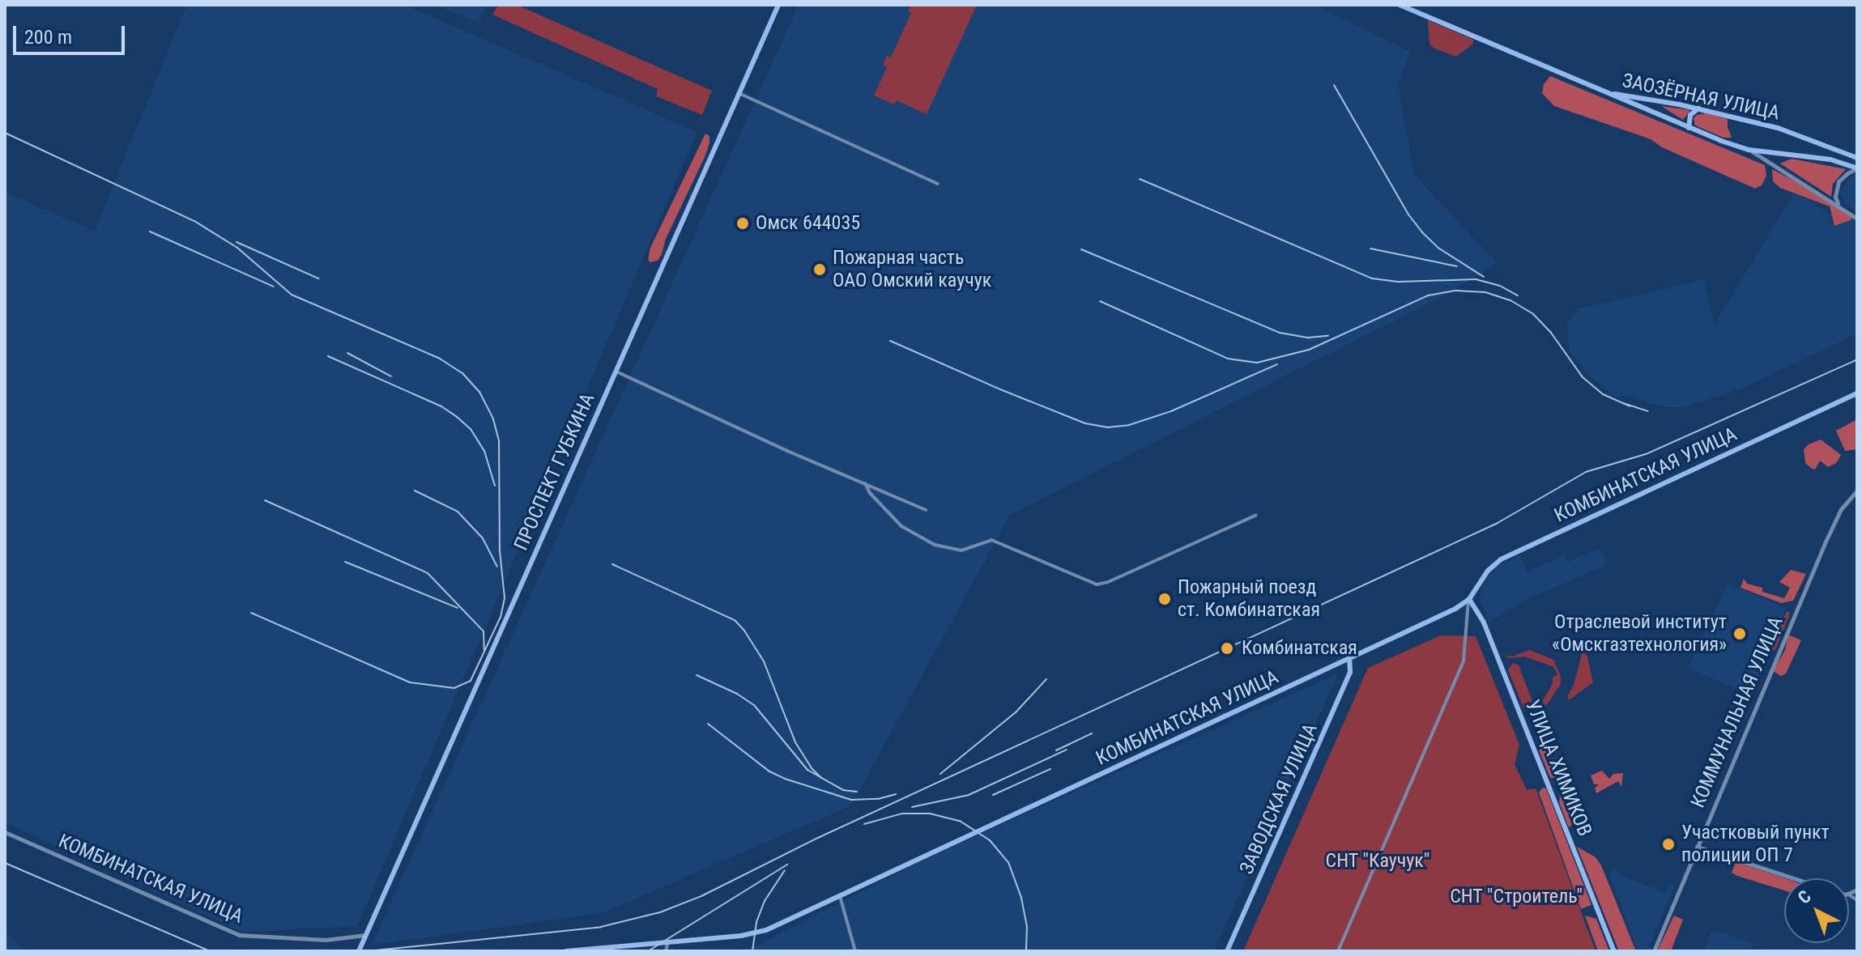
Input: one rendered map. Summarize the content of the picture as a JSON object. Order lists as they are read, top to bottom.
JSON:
{
  "streets": {
    "main road": [
      "ЗАОЗЁРНАЯ УЛИЦА",
      "ПРОСПЕКТ ГУБКИНА",
      "КОМБИНАТСКАЯ УЛИЦА",
      "УЛИЦА ХИМИКОВ",
      "ЗАВОДСКАЯ УЛИЦА"
    ],
    "street": ["КОММУНАЛЬНАЯ УЛИЦА"]
  },
  "crossings": [
    ["ПРОСПЕКТ ГУБКИНА", "КОМБИНАТСКАЯ УЛИЦА"],
    ["КОМБИНАТСКАЯ УЛИЦА", "УЛИЦА ХИМИКОВ"],
    ["КОМБИНАТСКАЯ УЛИЦА", "ЗАВОДСКАЯ УЛИЦА"]
  ],
  "parks": ["СНТ \"Каучук\"", "СНТ \"Строитель\""],
  "places": [
    "Омск 644035",
    "Пожарная часть ОАО Омский каучук",
    "Пожарный поезд ст. Комбинатская",
    "Отраслевой институт «Омскгазтехнология»",
    "Комбинатская",
    "Участковый пункт полиции ОП 7"
  ],
  "scale_bar": "200 m",
  "north": "top left"
}
